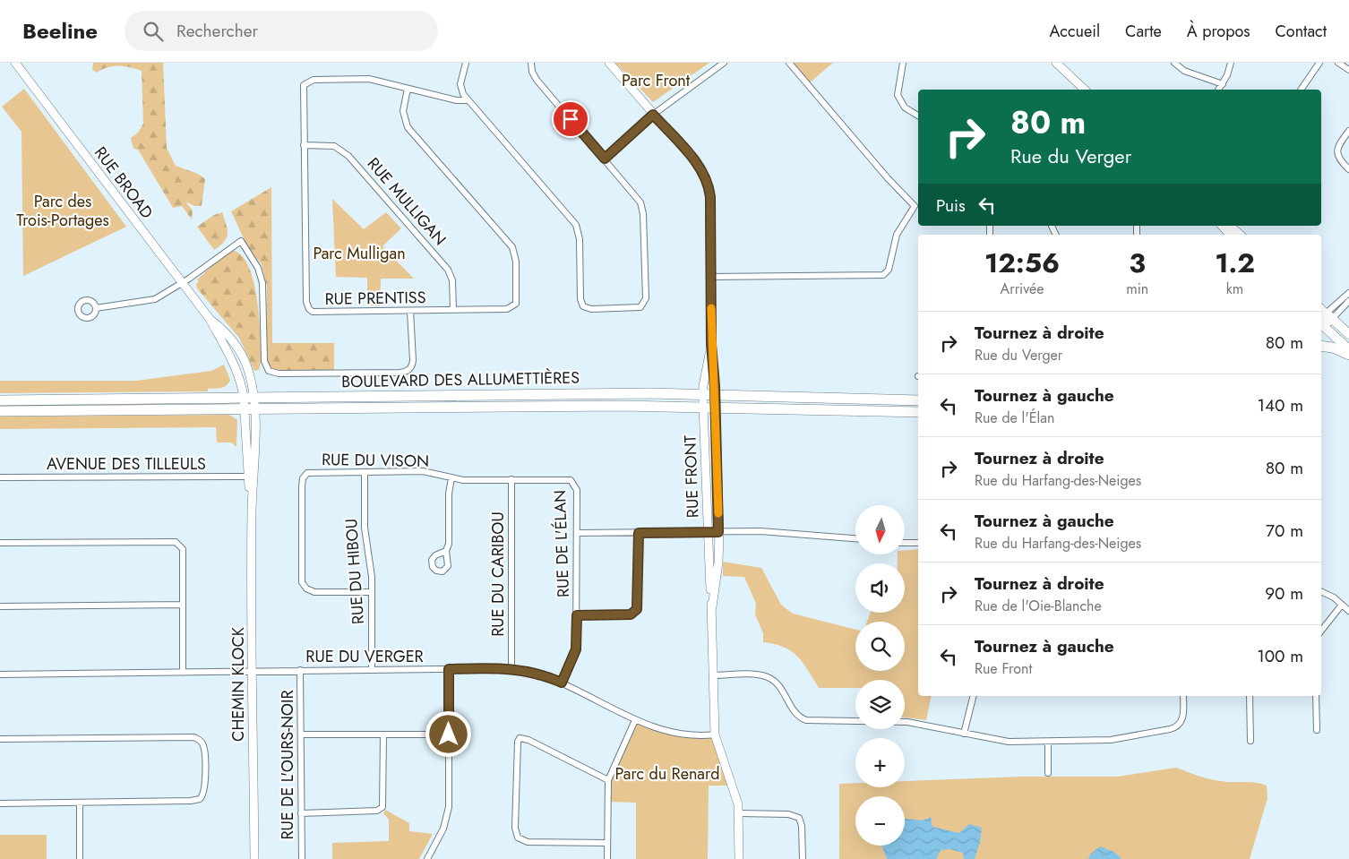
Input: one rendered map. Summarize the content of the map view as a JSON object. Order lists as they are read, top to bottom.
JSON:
{
  "streets": {
    "highway": ["BOULEVARD DES ALLUMETTIÈRES"],
    "street": [
      "RUE BROAD",
      "RUE MULLIGAN",
      "RUE PRENTISS",
      "RUE DU VISON",
      "AVENUE DES TILLEULS",
      "RUE FRONT",
      "RUE DE L'ÉLAN",
      "RUE DU HIBOU",
      "RUE DU CARIBOU",
      "RUE DU VERGER",
      "CHEMIN KLOCK",
      "RUE DE L'OURS-NOIR"
    ]
  },
  "crossings": [
    ["RUE BROAD", "BOULEVARD DES ALLUMETTIÈRES"],
    ["RUE BROAD", "CHEMIN KLOCK"],
    ["RUE MULLIGAN", "RUE PRENTISS"],
    ["BOULEVARD DES ALLUMETTIÈRES", "RUE FRONT"],
    ["BOULEVARD DES ALLUMETTIÈRES", "CHEMIN KLOCK"],
    ["RUE DU VISON", "RUE DE L'ÉLAN"],
    ["RUE DU VISON", "RUE DU HIBOU"],
    ["RUE DU VISON", "RUE DU CARIBOU"],
    ["AVENUE DES TILLEULS", "CHEMIN KLOCK"],
    ["RUE FRONT", "RUE DU VERGER"],
    ["RUE DE L'ÉLAN", "RUE DU VERGER"],
    ["RUE DU HIBOU", "RUE DU VERGER"],
    ["RUE DU CARIBOU", "RUE DU VERGER"],
    ["RUE DU VERGER", "CHEMIN KLOCK"],
    ["RUE DU VERGER", "RUE DE L'OURS-NOIR"]
  ],
  "parks": [
    "Parc Front",
    "Parc des Trois-Portages",
    "Parc Mulligan",
    "Parc du Renard"
  ],
  "north": "bottom",
  "page": {
    "header": "Beeline",
    "search": "Rechercher",
    "nav": [
      "Accueil",
      "Carte",
      "À propos",
      "Contact"
    ],
    "turn": ["80 m", "Rue du Verger"],
    "then": "Puis",
    "eta": [
      "12:56",
      "Arrivée",
      "3",
      "min",
      "1.2",
      "km"
    ],
    "list": [
      {
        "name": "Tournez à droite",
        "note": "Rue du Verger",
        "value": "80 m"
      },
      {
        "name": "Tournez à gauche",
        "note": "Rue de l'Élan",
        "value": "140 m"
      },
      {
        "name": "Tournez à droite",
        "note": "Rue du Harfang-des-Neiges",
        "value": "80 m"
      },
      {
        "name": "Tournez à gauche",
        "note": "Rue du Harfang-des-Neiges",
        "value": "70 m"
      },
      {
        "name": "Tournez à droite",
        "note": "Rue de l'Oie-Blanche",
        "value": "90 m"
      },
      {
        "name": "Tournez à gauche",
        "note": "Rue Front",
        "value": "100 m"
      }
    ],
    "map_buttons": ["+", "−"]
  }
}
